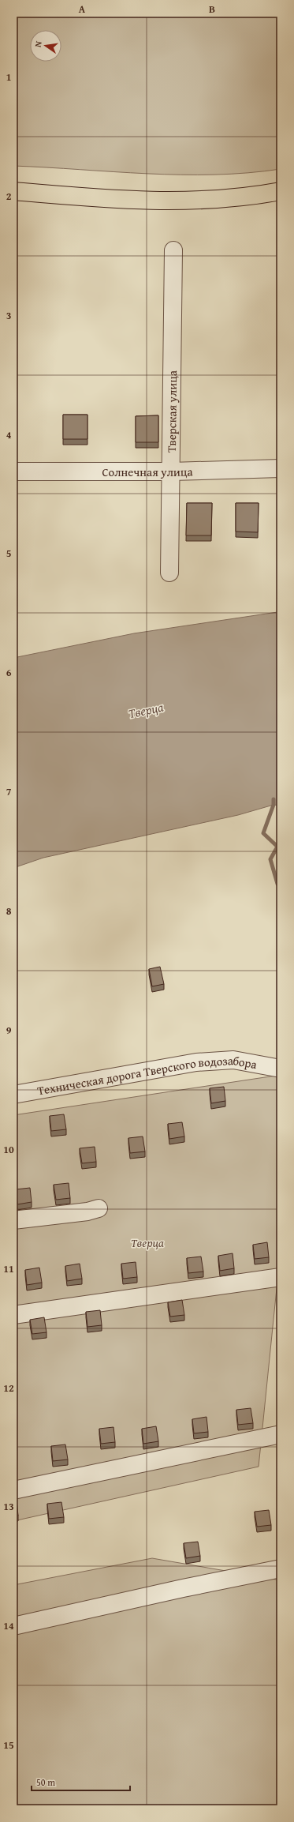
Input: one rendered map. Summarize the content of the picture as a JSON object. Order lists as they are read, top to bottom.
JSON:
{
  "streets": {
    "street": ["Тверская улица", "Солнечная улица", "Техническая дорога Тверского водозабора"]
  },
  "crossings": [
    ["Тверская улица", "Солнечная улица"]
  ],
  "water": ["Тверца"],
  "parks": ["Тверца"],
  "scale_bar": "50 m",
  "north": "left",
  "grid": {
    "columns": ["A", "B"],
    "rows": [
      "1",
      "2",
      "3",
      "4",
      "5",
      "6",
      "7",
      "8",
      "9",
      "10",
      "11",
      "12",
      "13",
      "14",
      "15"
    ]
  }
}
